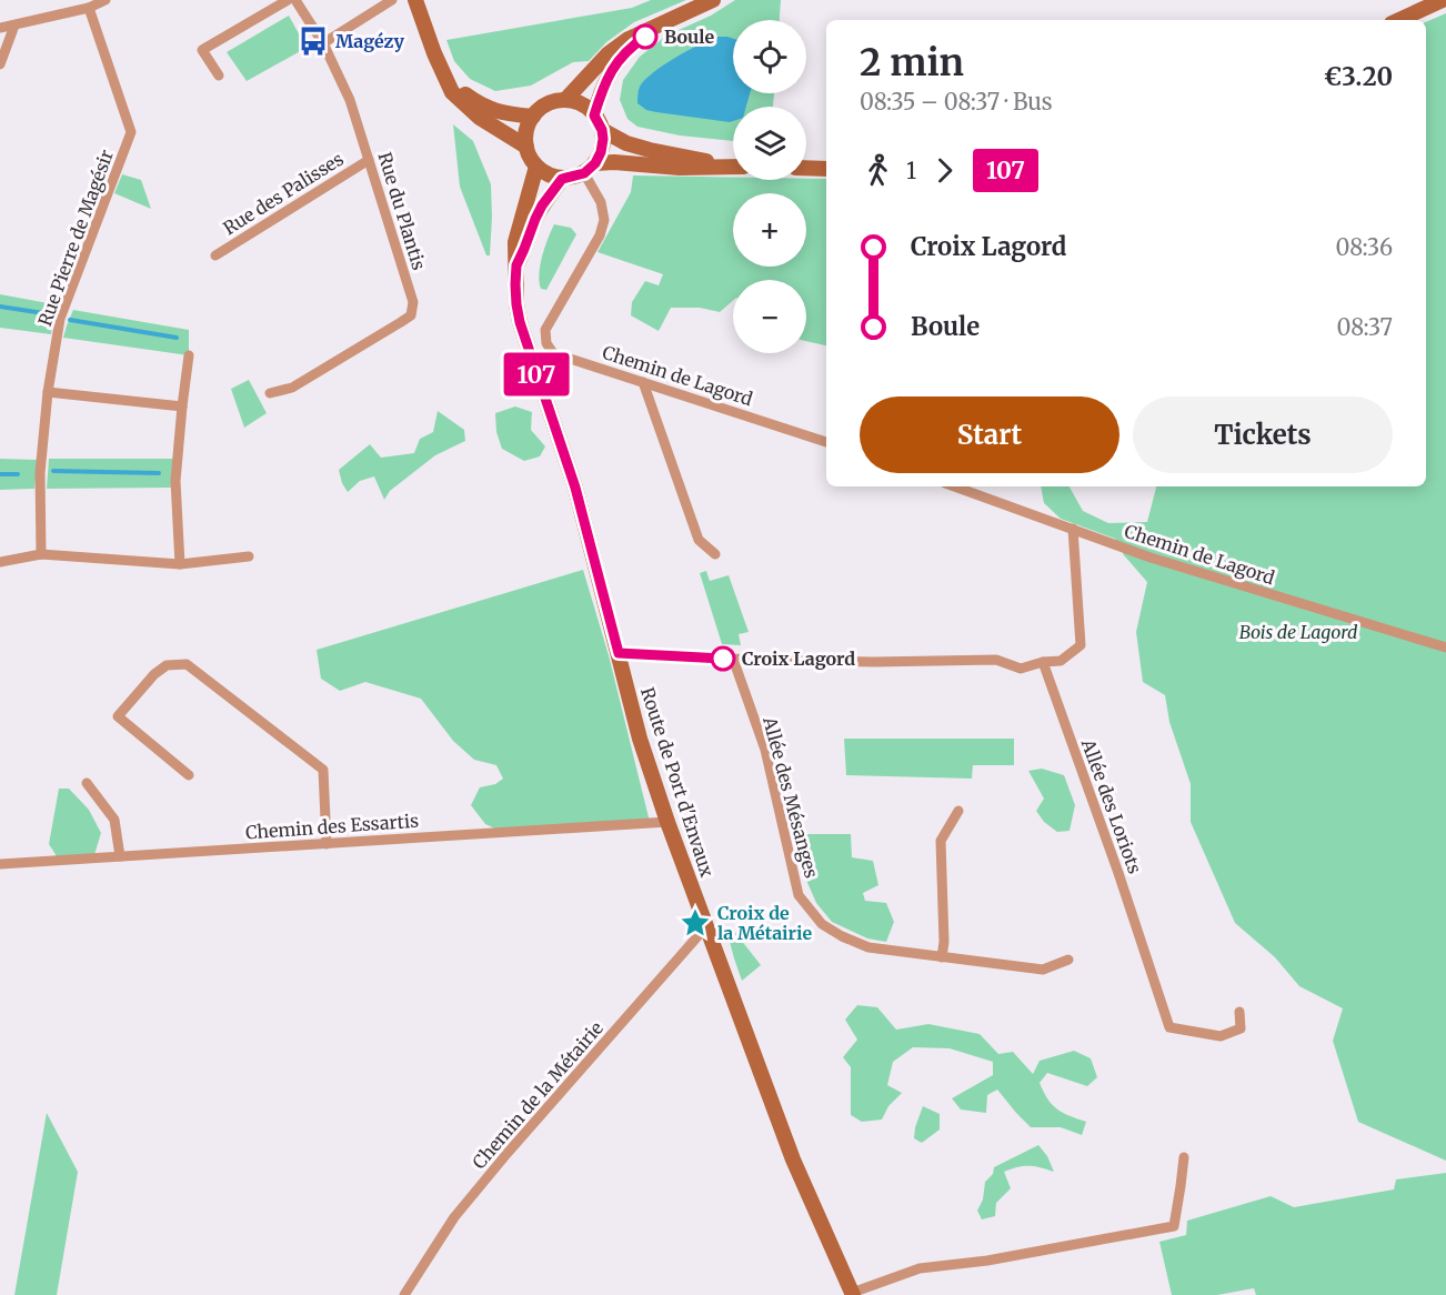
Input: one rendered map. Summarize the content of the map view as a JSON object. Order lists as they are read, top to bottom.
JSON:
{
  "streets": {
    "street": [
      "Rue des Palisses",
      "Rue du Plantis",
      "Rue Pierre de Magésir",
      "Chemin de Lagord",
      "Route de Port d'Envaux",
      "Allée des Mésanges",
      "Allée des Loriots",
      "Chemin des Essartis",
      "Chemin de la Métairie"
    ]
  },
  "crossings": [
    ["Rue des Palisses", "Rue du Plantis"],
    ["Chemin de Lagord", "Route de Port d'Envaux"],
    ["Route de Port d'Envaux", "Chemin des Essartis"],
    ["Route de Port d'Envaux", "Chemin de la Métairie"]
  ],
  "parks": ["Bois de Lagord"],
  "places": {
    "other": ["Boule", "Croix Lagord"],
    "bus stop": ["Magézy"],
    "place": ["Croix de la Métairie"]
  },
  "lines": ["bus line 107"],
  "page": {
    "on_map": "107",
    "map_buttons": ["+", "−"],
    "heading": ["2 min", "08:35 – 08:37 · Bus", "€3.20"],
    "legs": ["1", "107"],
    "list": [
      {
        "name": "Croix Lagord",
        "value": "08:36"
      },
      {
        "name": "Boule",
        "value": "08:37"
      }
    ],
    "buttons": ["Start", "Tickets"]
  }
}
